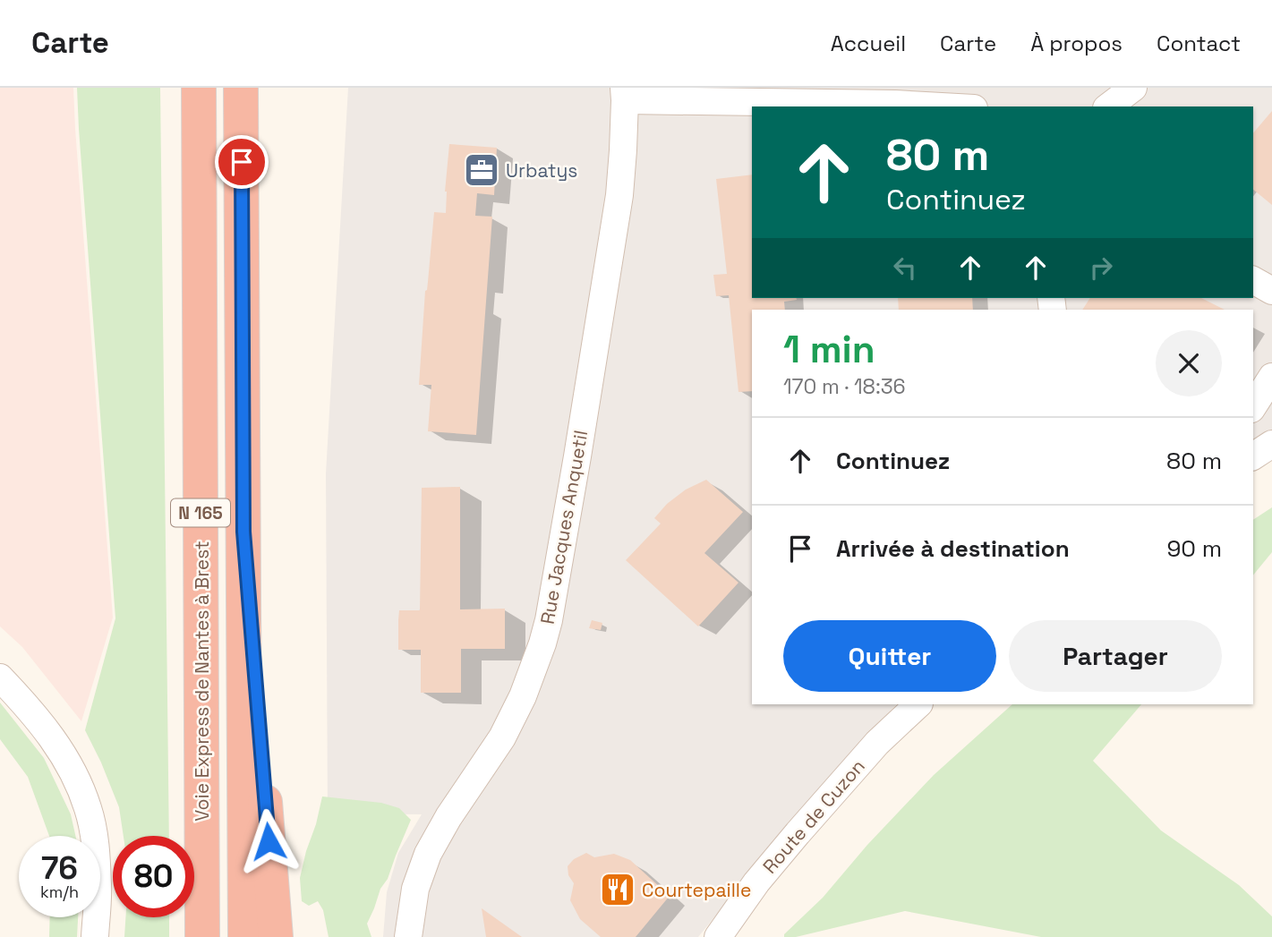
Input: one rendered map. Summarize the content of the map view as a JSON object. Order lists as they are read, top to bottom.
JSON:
{
  "streets": {
    "highway": ["N 165", "Voie Express de Nantes à Brest"],
    "street": ["Rue Jacques Anquetil", "Route de Cuzon"]
  },
  "places": {
    "office": ["Urbatys"],
    "restaurant": ["Courtepaille"]
  },
  "page": {
    "header": "Carte",
    "nav": [
      "Accueil",
      "Carte",
      "À propos",
      "Contact"
    ],
    "turn": ["80 m", "Continuez"],
    "heading": ["1 min", "170 m · 18:36"],
    "list": [
      {
        "name": "Continuez",
        "value": "80 m"
      },
      {
        "name": "Arrivée à destination",
        "value": "90 m"
      }
    ],
    "buttons": ["Quitter", "Partager"],
    "speed": "76 km/h",
    "limit": "80"
  }
}
